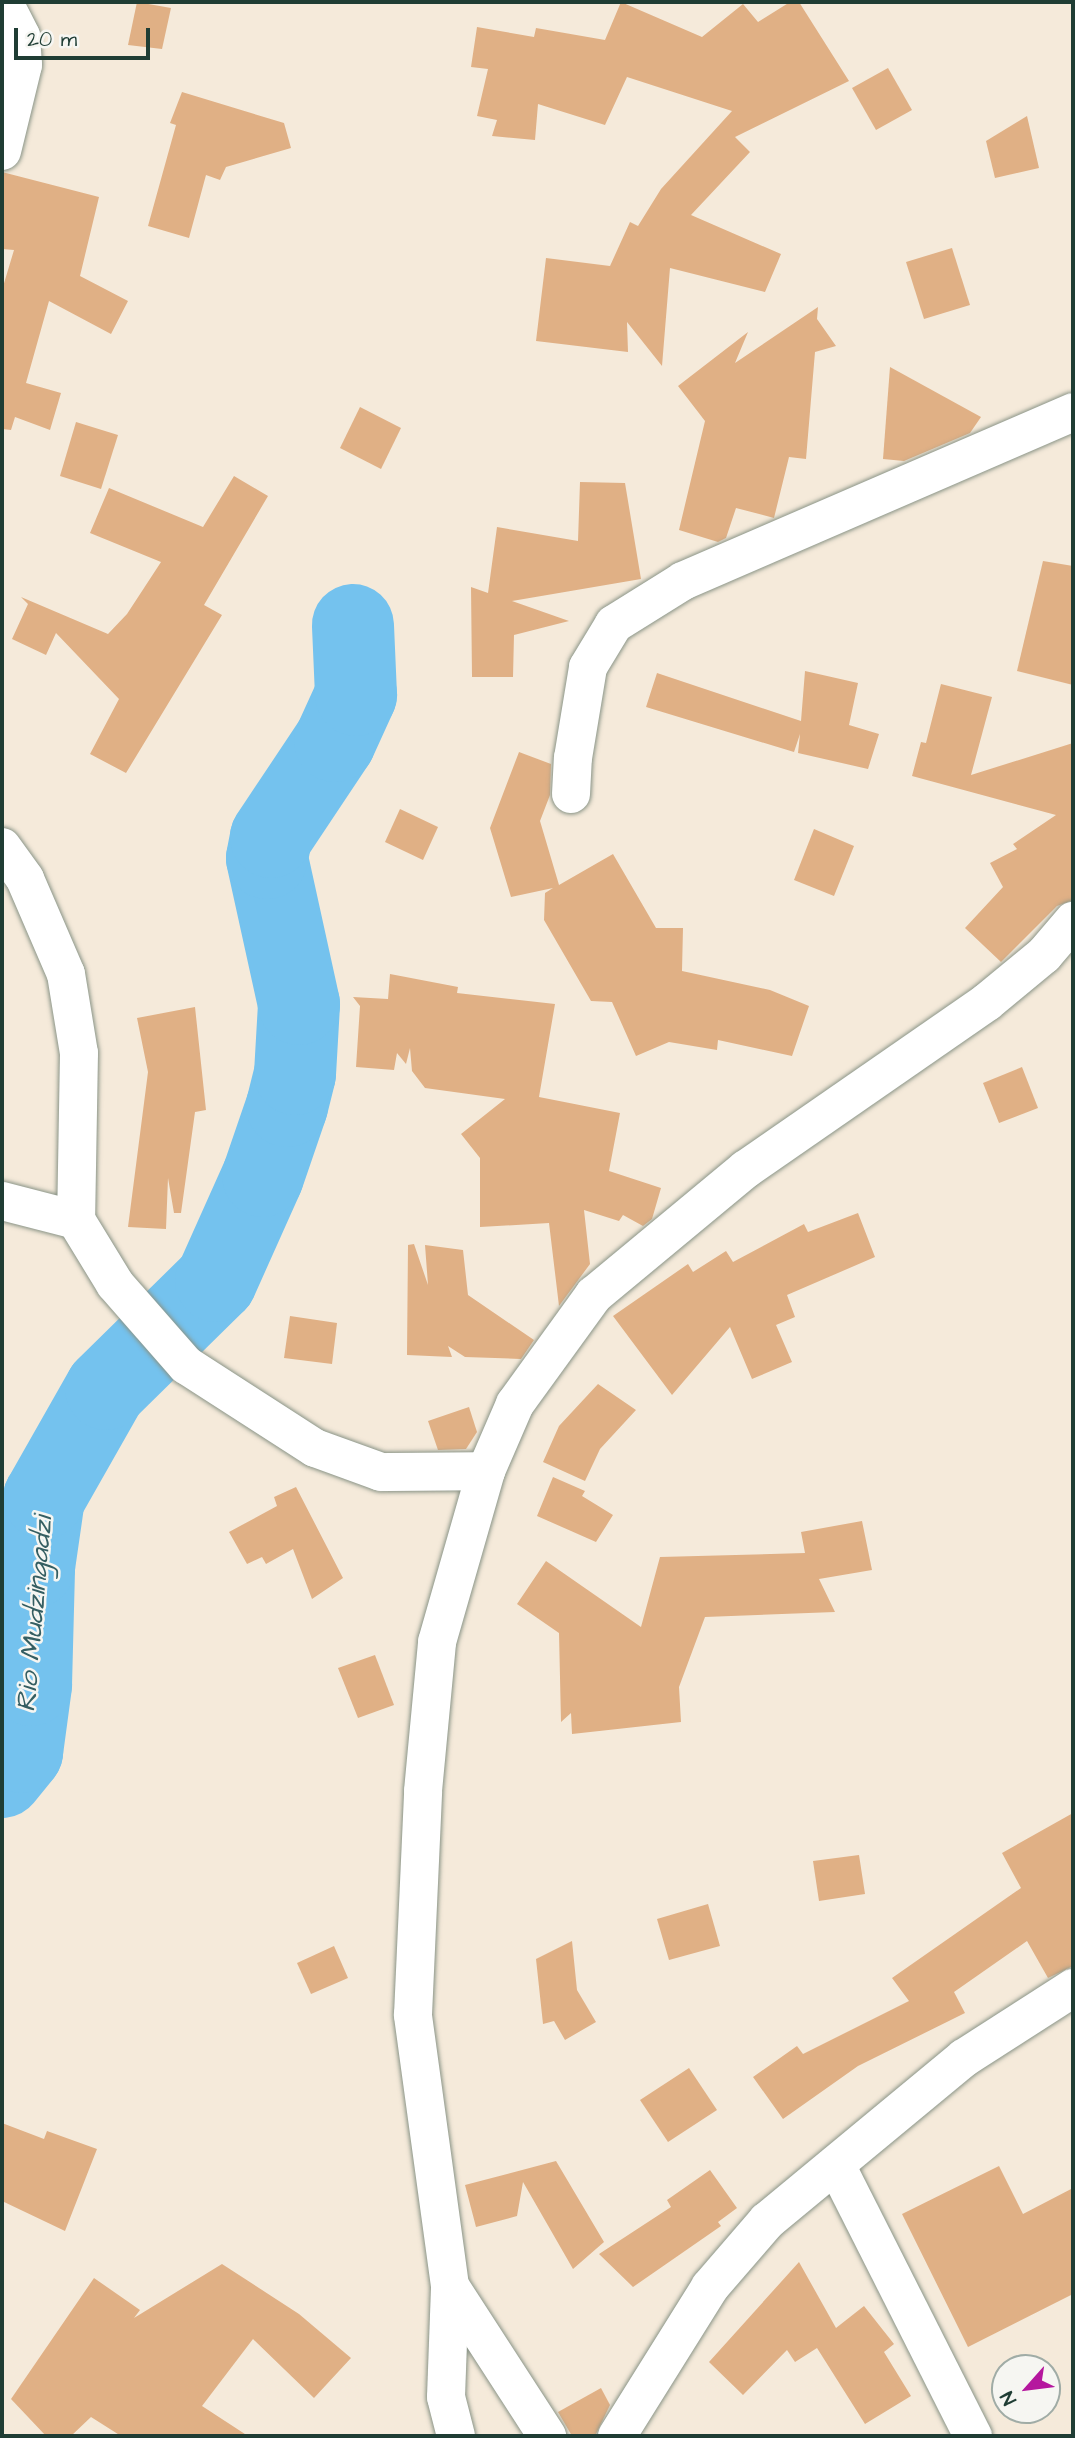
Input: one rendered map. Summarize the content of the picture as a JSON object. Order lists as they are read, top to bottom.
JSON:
{
  "water": ["Rio Mudzingadzi"],
  "scale_bar": "20 m",
  "north": "bottom left"
}
